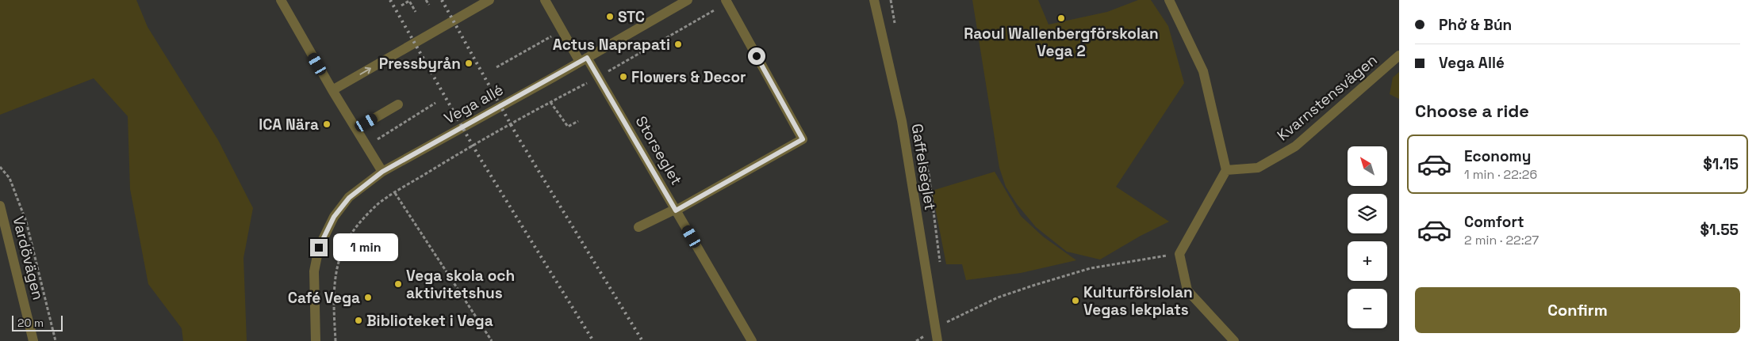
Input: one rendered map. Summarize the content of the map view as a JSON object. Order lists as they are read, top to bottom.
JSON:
{
  "streets": {
    "street": [
      "Kvarnstensvägen",
      "Vega allé",
      "Storseglet",
      "Gaffelseglet",
      "Vardövägen"
    ]
  },
  "crossings": [
    ["Vega allé", "Storseglet"]
  ],
  "places": [
    "STC",
    "Raoul Wallenbergförskolan Vega 2",
    "Actus Naprapati",
    "Pressbyrån",
    "Flowers & Decor",
    "ICA Nära",
    "Vega skola och aktivitetshus",
    "Café Vega",
    "Kulturförslolan Vegas lekplats",
    "Biblioteket i Vega"
  ],
  "scale_bar": "20 m",
  "north": "top left",
  "page": {
    "banner": ["Phở & Bún", "Vega Allé"],
    "heading": "Choose a ride",
    "list": [
      {
        "name": "Economy",
        "note": "1 min · 22:26",
        "value": "$1.15"
      },
      {
        "name": "Comfort",
        "note": "2 min · 22:27",
        "value": "$1.55"
      }
    ],
    "map_buttons": ["+", "−"],
    "bubble": "1 min",
    "buttons": "Confirm",
    "scale": "20 m"
  }
}
